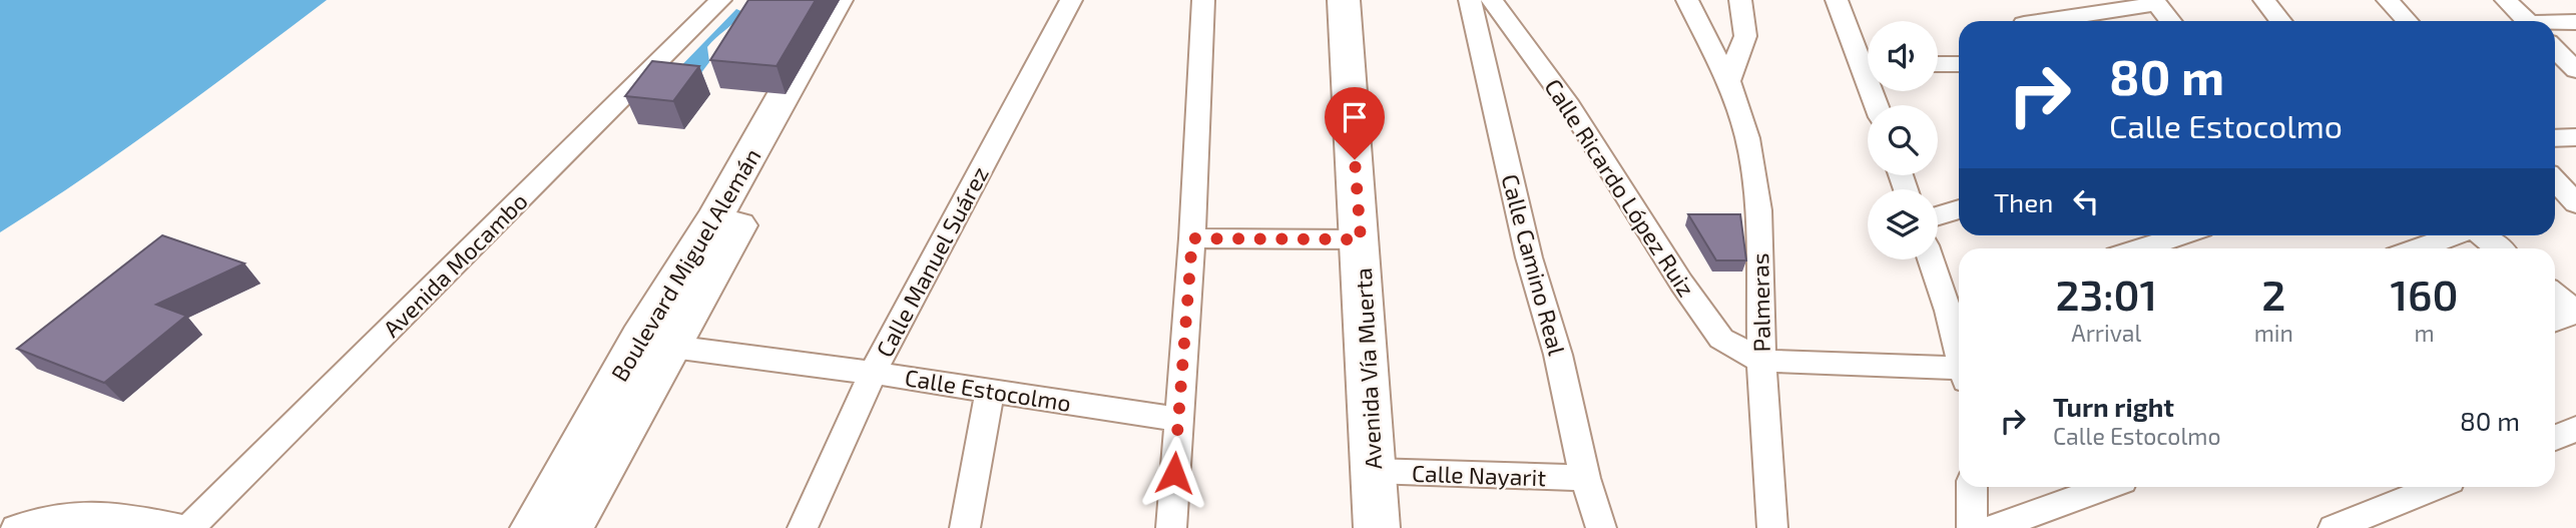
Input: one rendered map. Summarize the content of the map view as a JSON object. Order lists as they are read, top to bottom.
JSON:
{
  "streets": {
    "main road": ["Boulevard Miguel Alemán", "Avenida Vía Muerta"],
    "street": [
      "Calle Ricardo López Ruiz",
      "Calle Manuel Suárez",
      "Avenida Mocambo",
      "Calle Camino Real",
      "Palmeras",
      "Calle Estocolmo",
      "Calle Nayarit"
    ]
  },
  "crossings": [
    ["Calle Ricardo López Ruiz", "Palmeras"],
    ["Calle Manuel Suárez", "Calle Estocolmo"],
    ["Boulevard Miguel Alemán", "Calle Estocolmo"],
    ["Calle Camino Real", "Calle Nayarit"],
    ["Avenida Vía Muerta", "Calle Nayarit"]
  ],
  "page": {
    "turn": ["80 m", "Calle Estocolmo"],
    "then": "Then",
    "eta": [
      "23:01",
      "Arrival",
      "2",
      "min",
      "160",
      "m"
    ],
    "list": [
      {
        "name": "Turn right",
        "note": "Calle Estocolmo",
        "value": "80 m"
      }
    ]
  }
}
